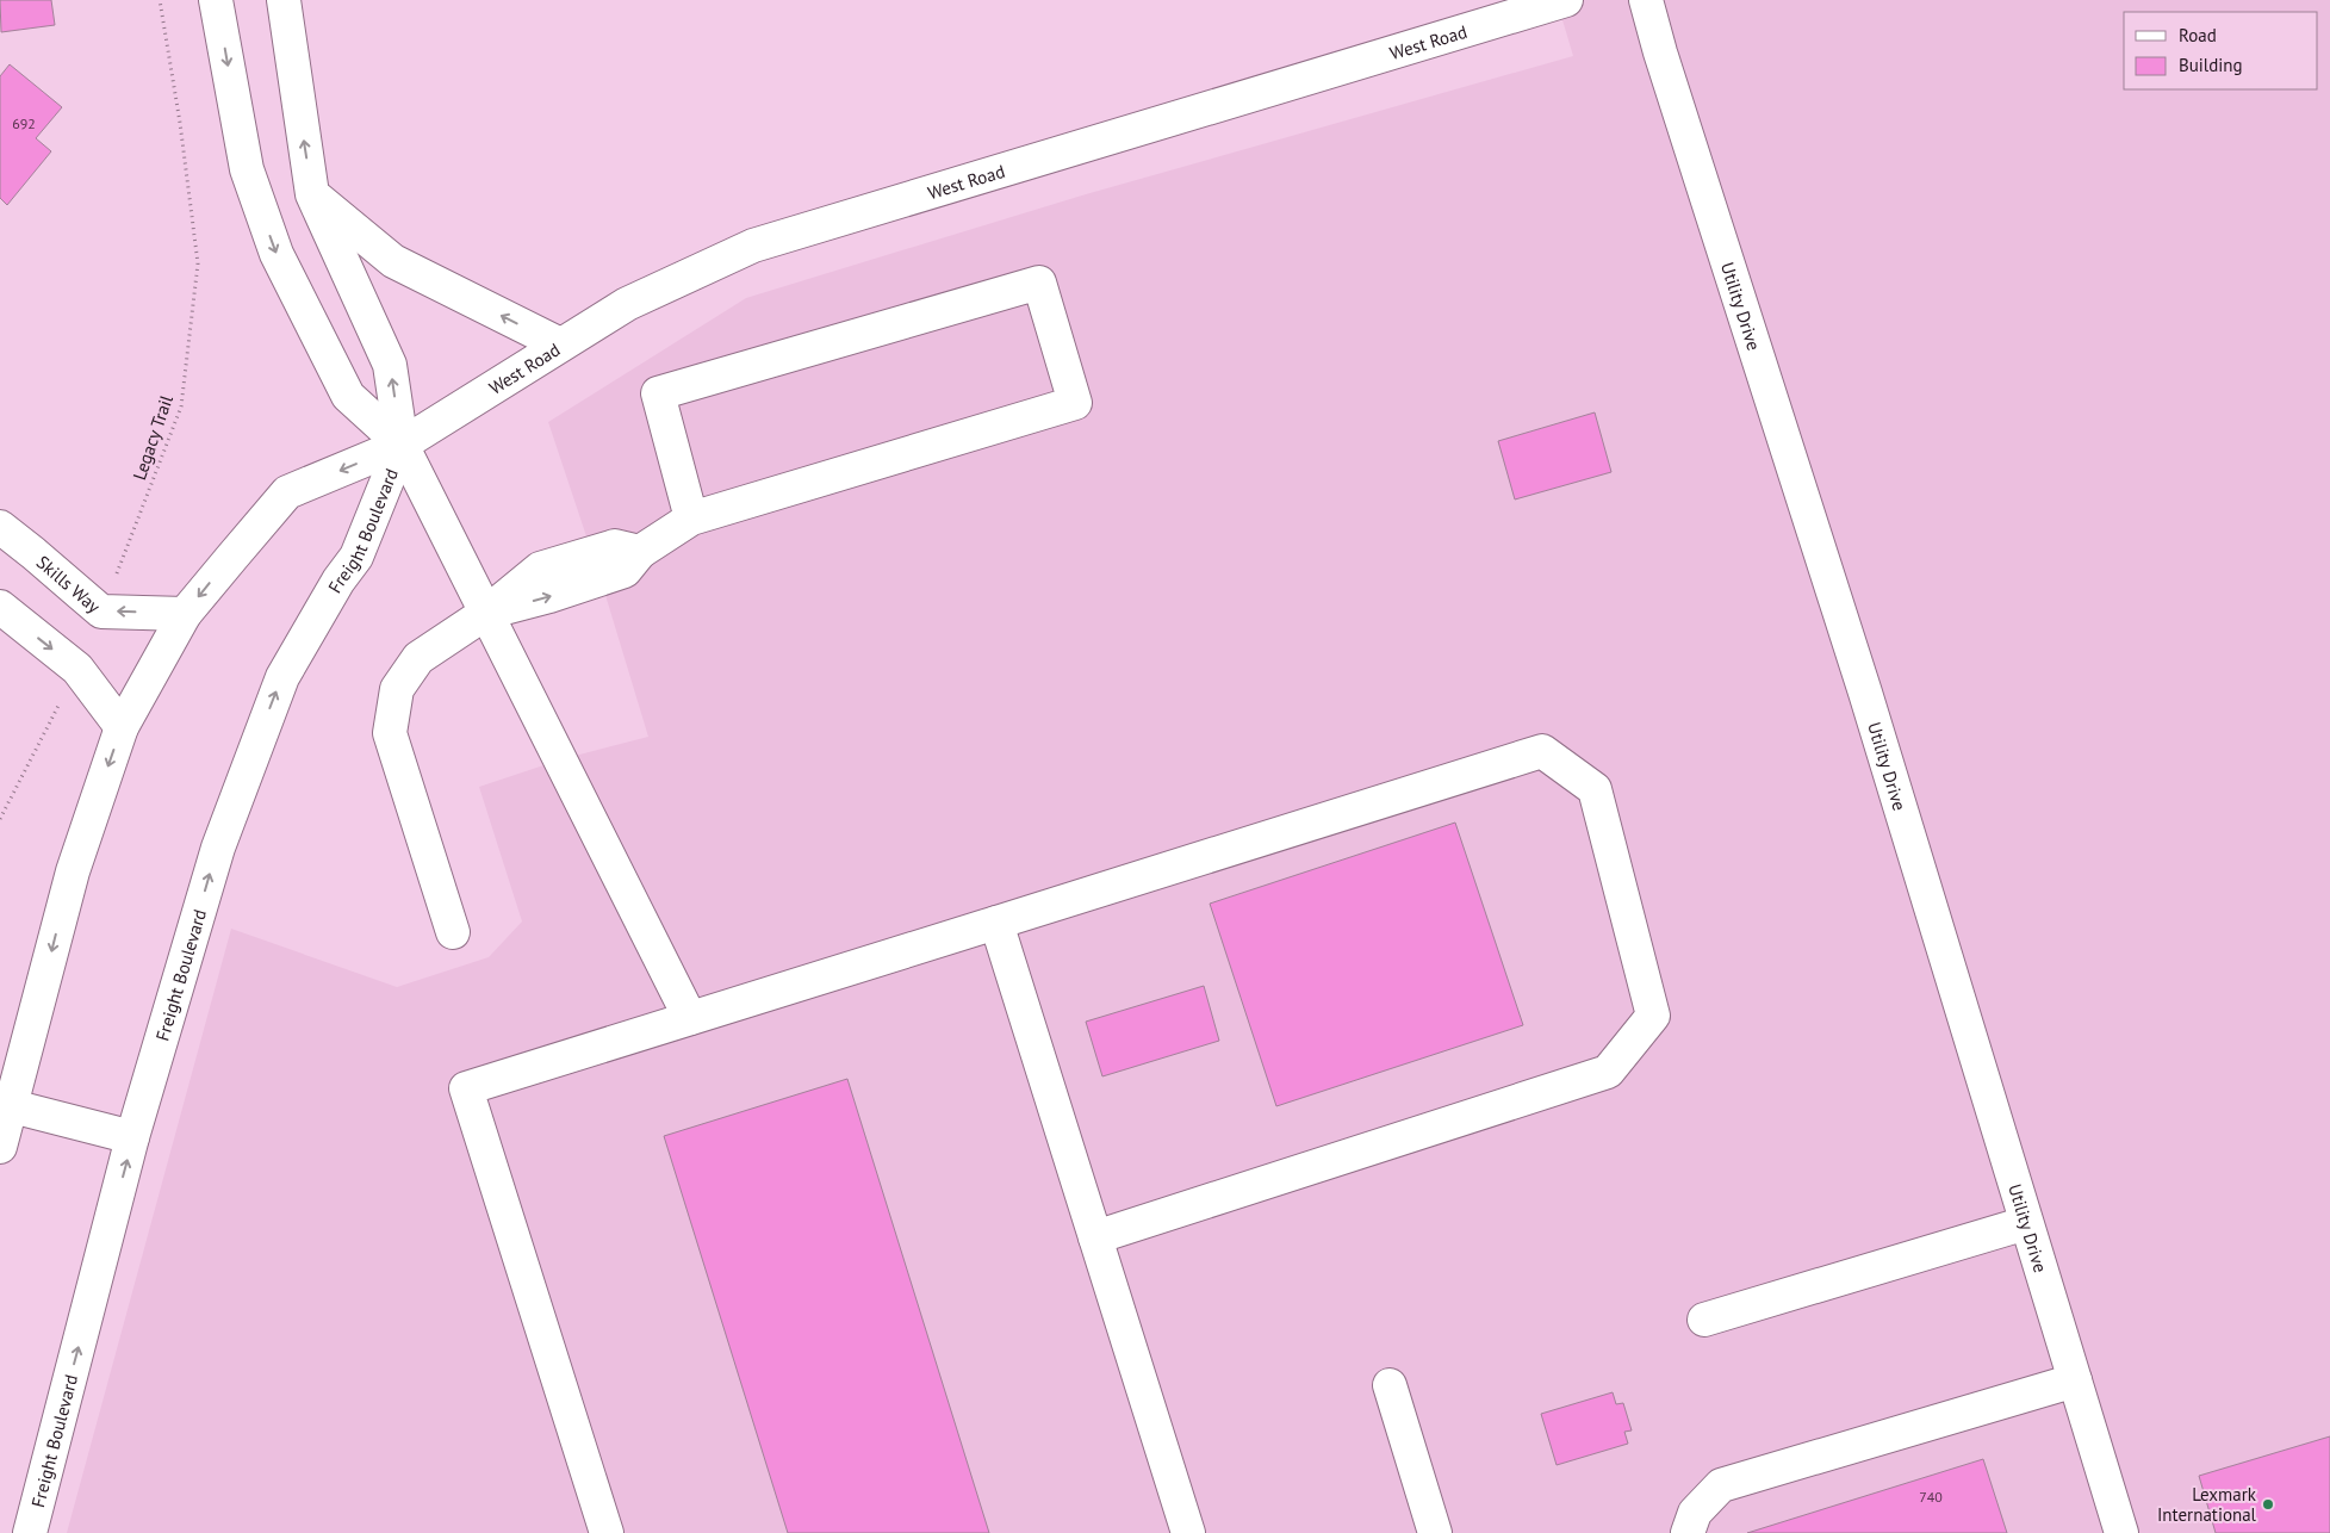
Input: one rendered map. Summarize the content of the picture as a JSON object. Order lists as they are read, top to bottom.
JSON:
{
  "streets": {
    "lane": [
      "West Road",
      "Utility Drive",
      "Freight Boulevard",
      "Skills Way"
    ],
    "path": ["Legacy Trail"]
  },
  "crossings": [
    ["West Road", "Freight Boulevard"],
    ["Legacy Trail", "Skills Way"],
    ["Freight Boulevard", "Skills Way"]
  ],
  "one_way": ["Skills Way"],
  "places": ["Lexmark International"],
  "house_numbers": ["692", "740"],
  "legend": ["Road", "Building"]
}
